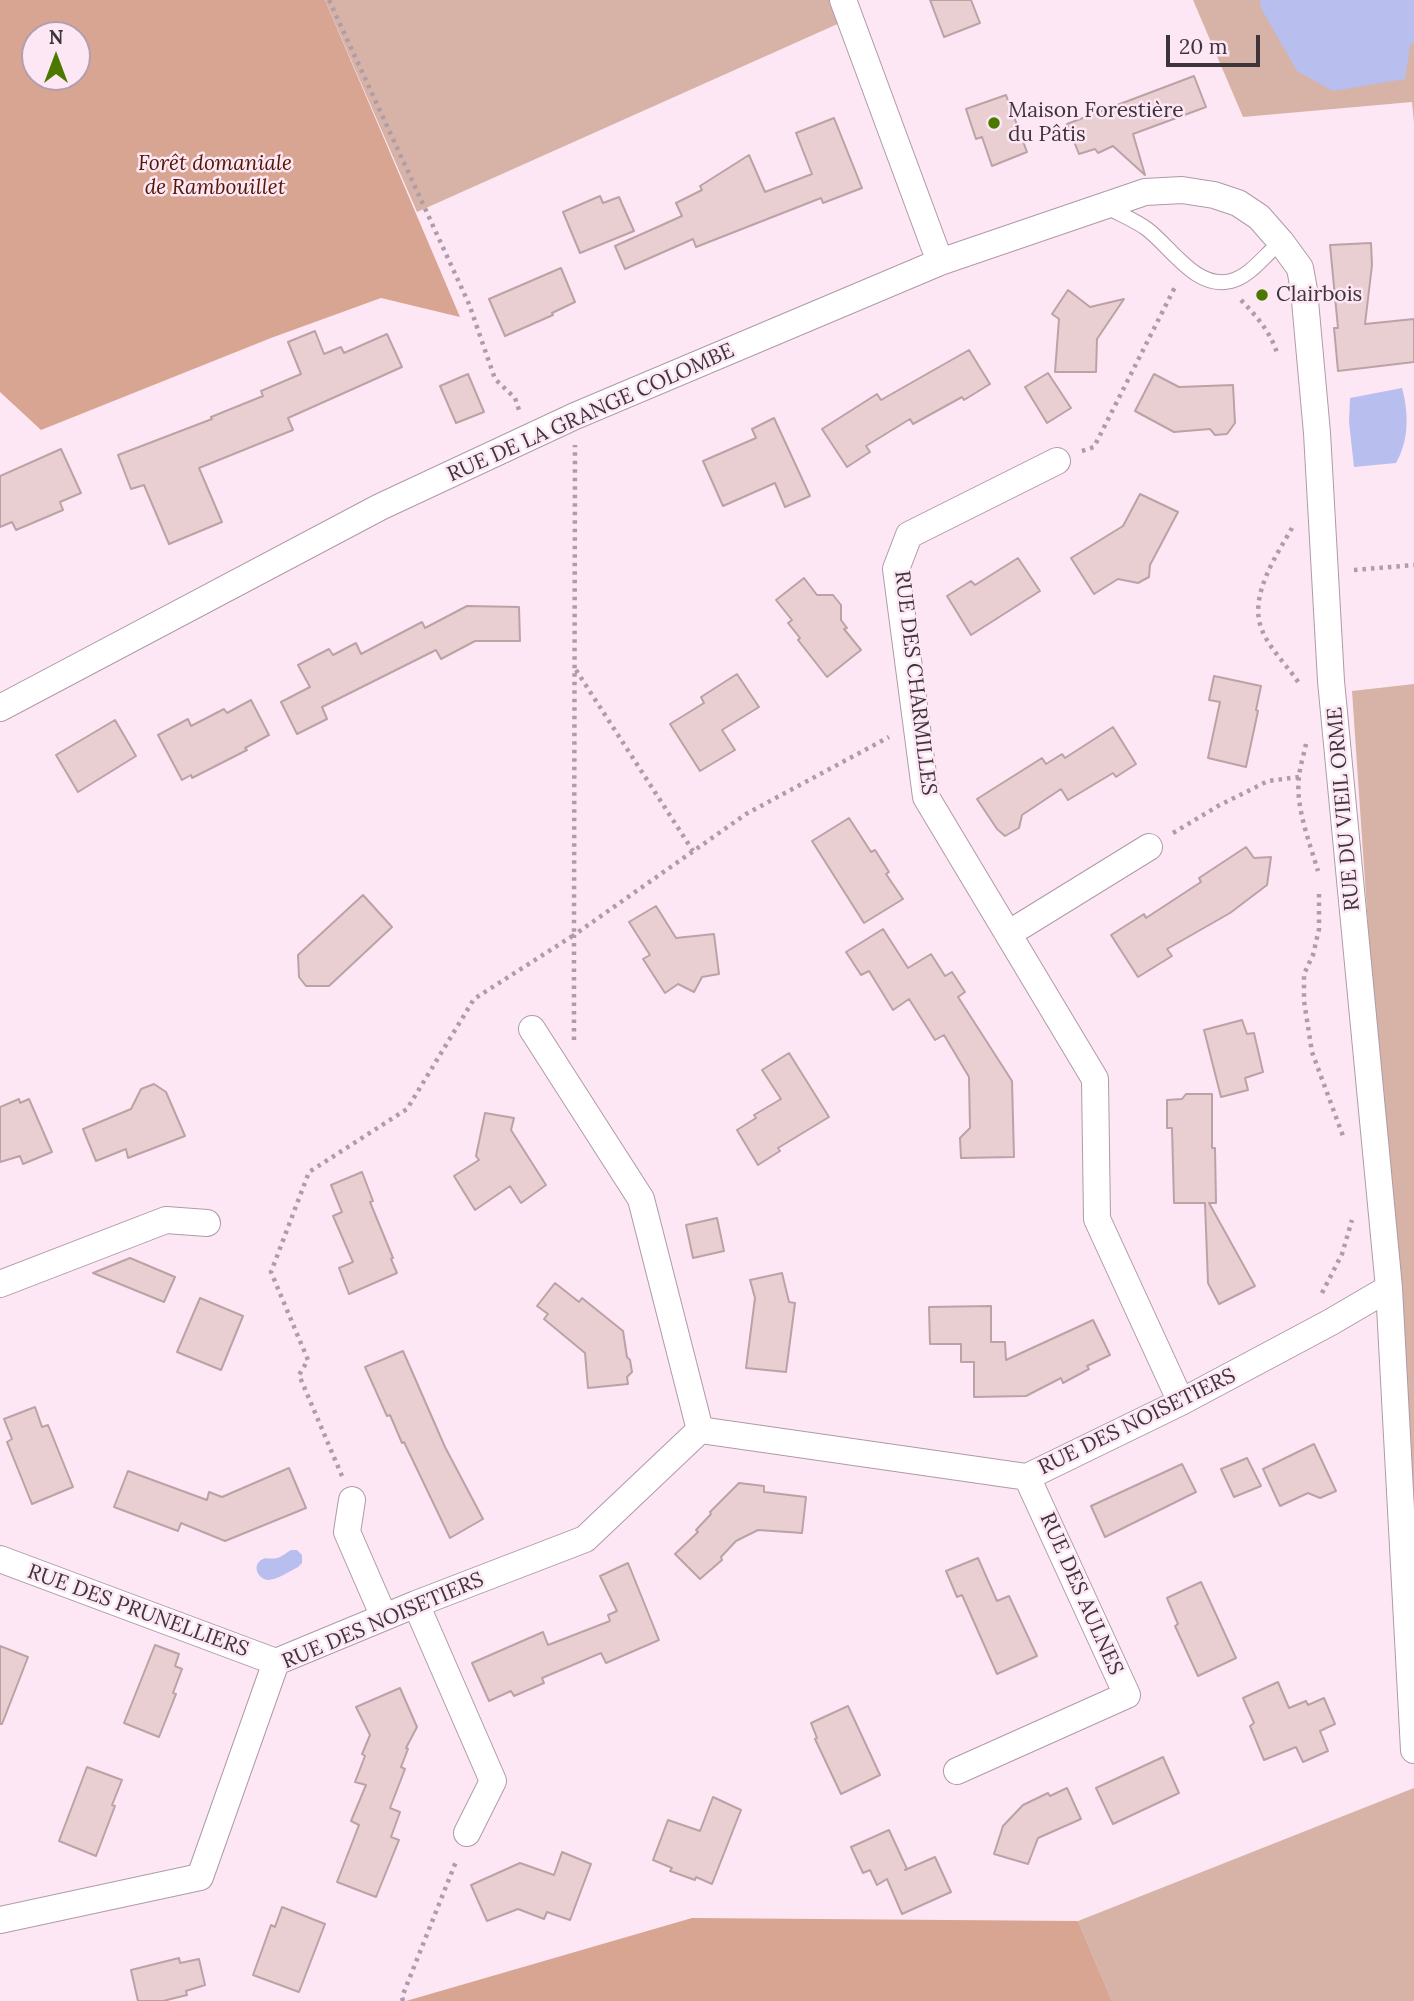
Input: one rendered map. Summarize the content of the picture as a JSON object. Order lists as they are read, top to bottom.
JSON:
{
  "streets": {
    "street": [
      "RUE DE LA GRANGE COLOMBE",
      "RUE DES CHARMILLES",
      "RUE DU VIEIL ORME",
      "RUE DES NOISETIERS",
      "RUE DES AULNES",
      "RUE DES PRUNELLIERS"
    ]
  },
  "crossings": [
    ["RUE DE LA GRANGE COLOMBE", "RUE DU VIEIL ORME"],
    ["RUE DES CHARMILLES", "RUE DES NOISETIERS"],
    ["RUE DU VIEIL ORME", "RUE DES NOISETIERS"],
    ["RUE DES NOISETIERS", "RUE DES AULNES"],
    ["RUE DES NOISETIERS", "RUE DES PRUNELLIERS"]
  ],
  "parks": ["Forêt domaniale de Rambouillet"],
  "places": ["Maison Forestière du Pâtis", "Clairbois"],
  "scale_bar": "20 m",
  "north": "top"
}
